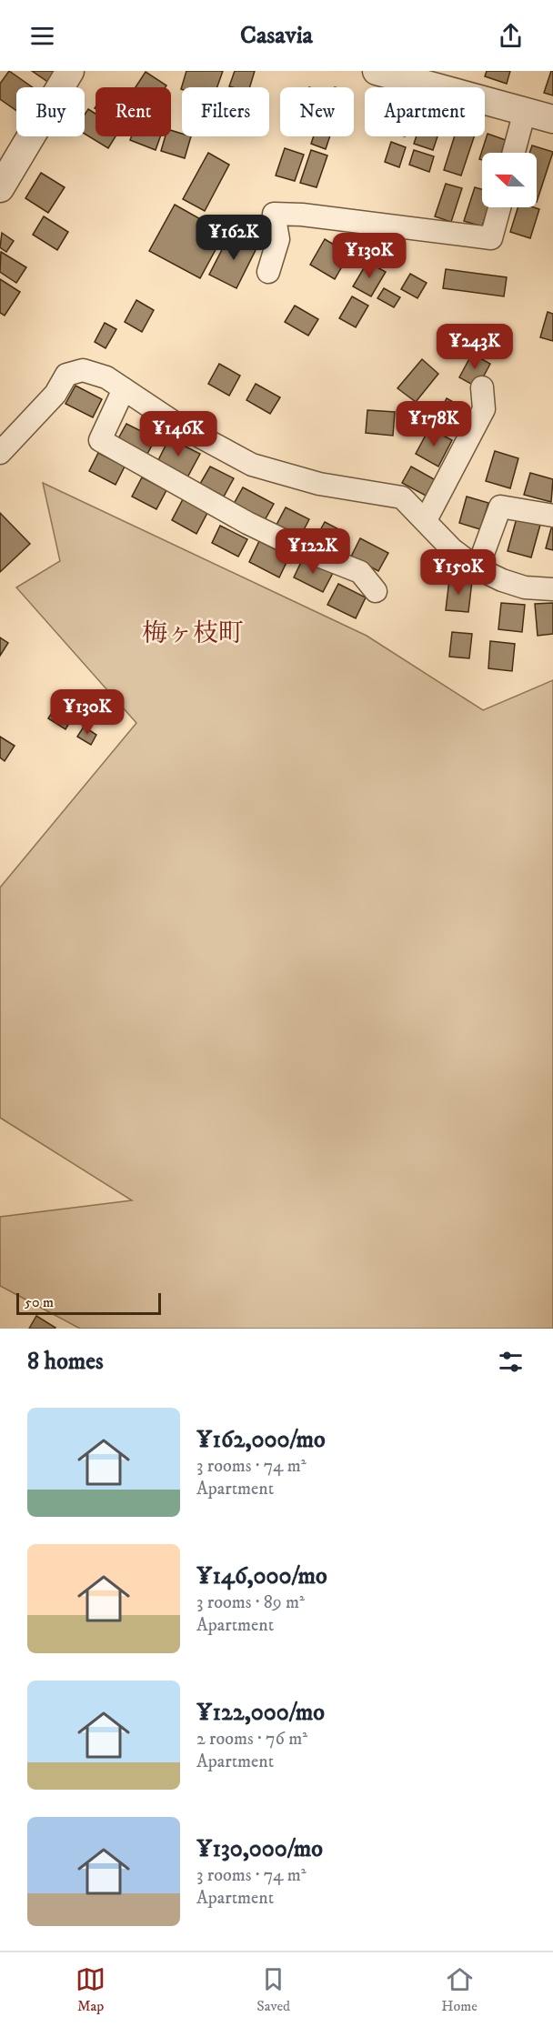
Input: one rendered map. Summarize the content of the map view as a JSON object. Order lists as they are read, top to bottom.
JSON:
{
  "districts": ["梅ヶ枝町"],
  "scale_bar": "50 m",
  "north": "left",
  "page": {
    "header": "Casavia",
    "chip": [
      "Buy",
      "Rent",
      "Filters",
      "New",
      "Apartment"
    ],
    "price": [
      "¥162K",
      "¥130K",
      "¥243K",
      "¥178K",
      "¥146K",
      "¥122K",
      "¥150K",
      "¥130K"
    ],
    "scale": "50 m",
    "heading": "8 homes",
    "list": [
      {
        "name": "¥162,000/mo",
        "note": "3 rooms · 74 m² · Apartment"
      },
      {
        "name": "¥146,000/mo",
        "note": "3 rooms · 89 m² · Apartment"
      },
      {
        "name": "¥122,000/mo",
        "note": "2 rooms · 76 m² · Apartment"
      },
      {
        "name": "¥130,000/mo",
        "note": "3 rooms · 74 m² · Apartment"
      }
    ],
    "tabs": ["Map", "Saved", "Home"]
  }
}
